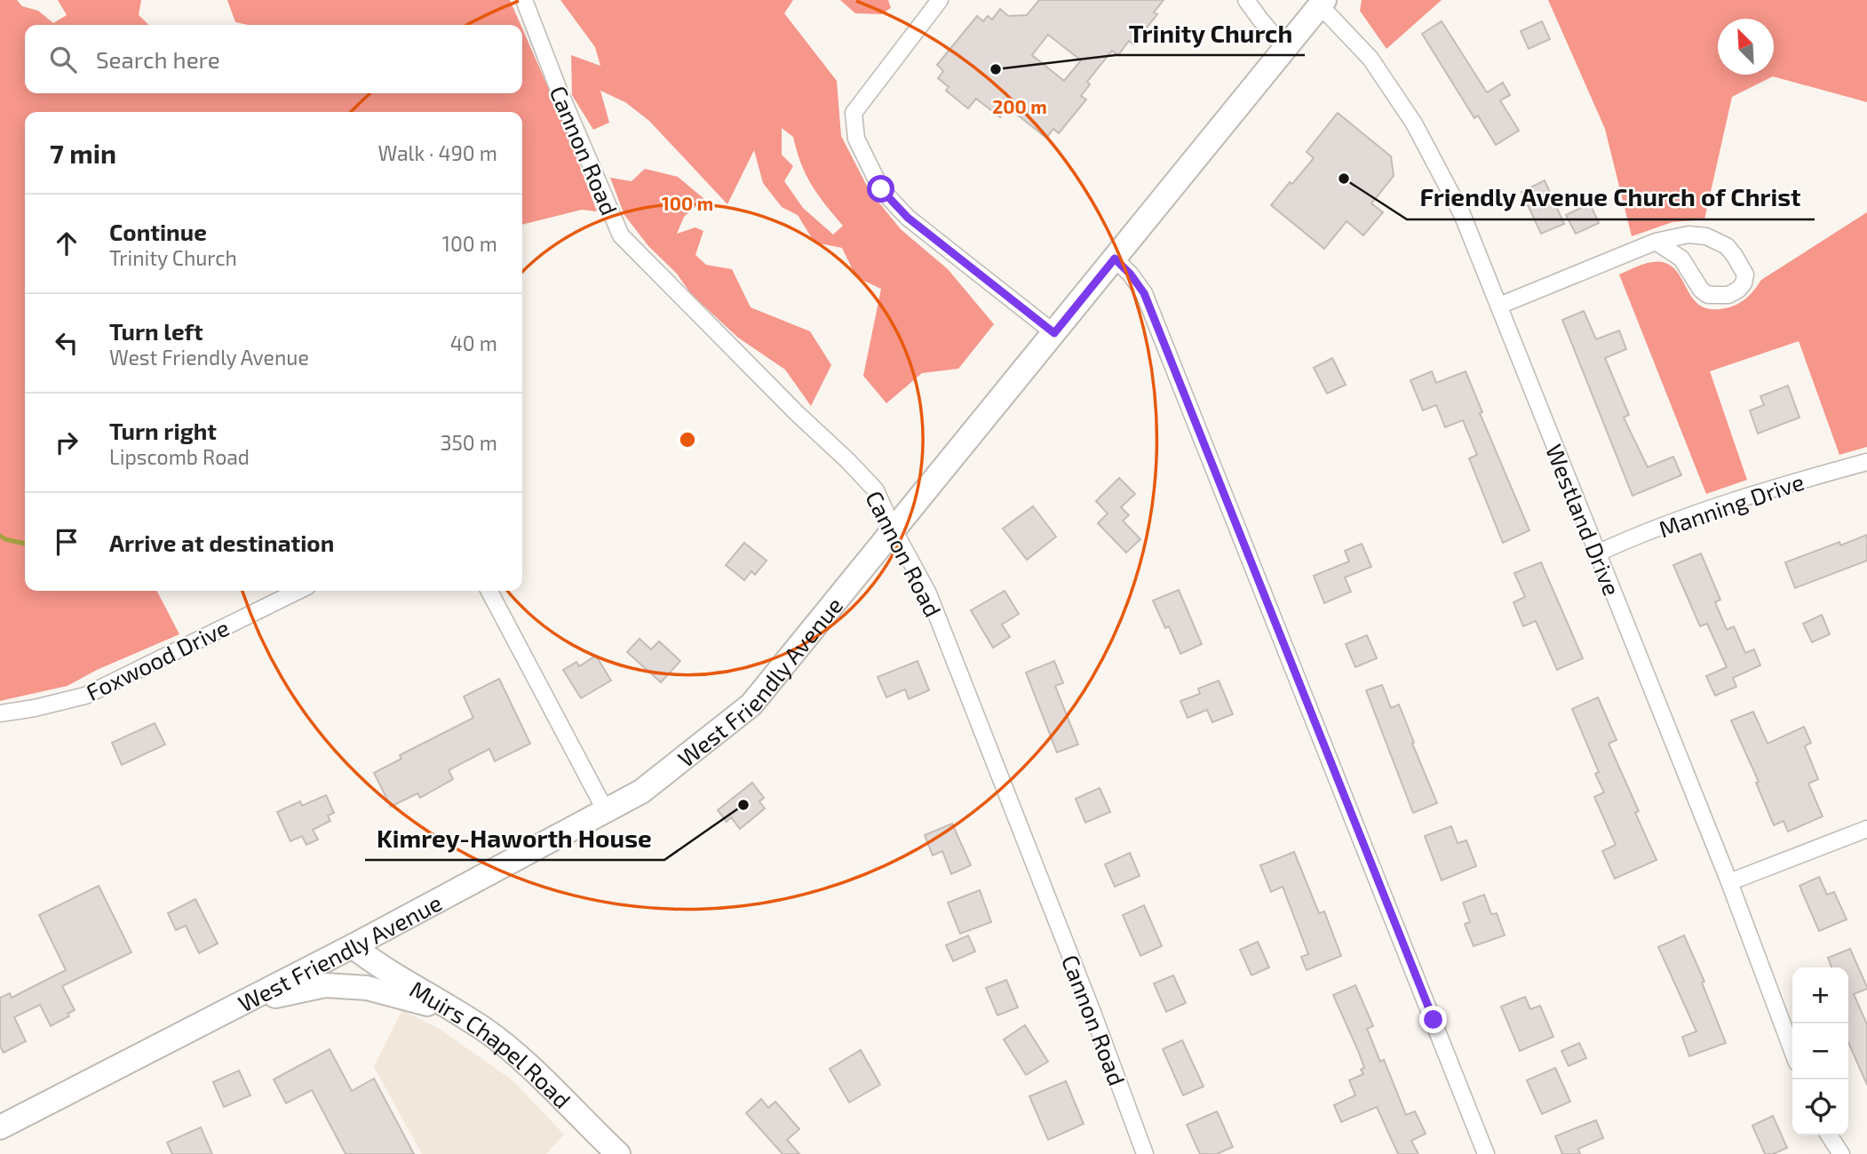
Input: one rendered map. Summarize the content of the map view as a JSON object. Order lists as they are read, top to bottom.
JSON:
{
  "streets": {
    "main road": ["West Friendly Avenue", "Muirs Chapel Road"],
    "street": [
      "Cannon Road",
      "Manning Drive",
      "Westland Drive",
      "Foxwood Drive"
    ]
  },
  "crossings": [
    ["Cannon Road", "West Friendly Avenue"],
    ["Manning Drive", "Westland Drive"],
    ["Westland Drive", "West Friendly Avenue"],
    ["West Friendly Avenue", "Muirs Chapel Road"]
  ],
  "places": ["Trinity Church", "Friendly Avenue Church of Christ", "Kimrey-Haworth House"],
  "north": "top left",
  "page": {
    "search": "Search here",
    "heading": ["7 min", "Walk · 490 m"],
    "list": [
      ["Continue", "Trinity Church", "100 m"],
      ["Turn left", "West Friendly Avenue", "40 m"],
      ["Turn right", "Lipscomb Road", "350 m"],
      "Arrive at destination"
    ],
    "map_buttons": ["+", "−"]
  },
  "rings": ["200 m", "100 m"]
}
